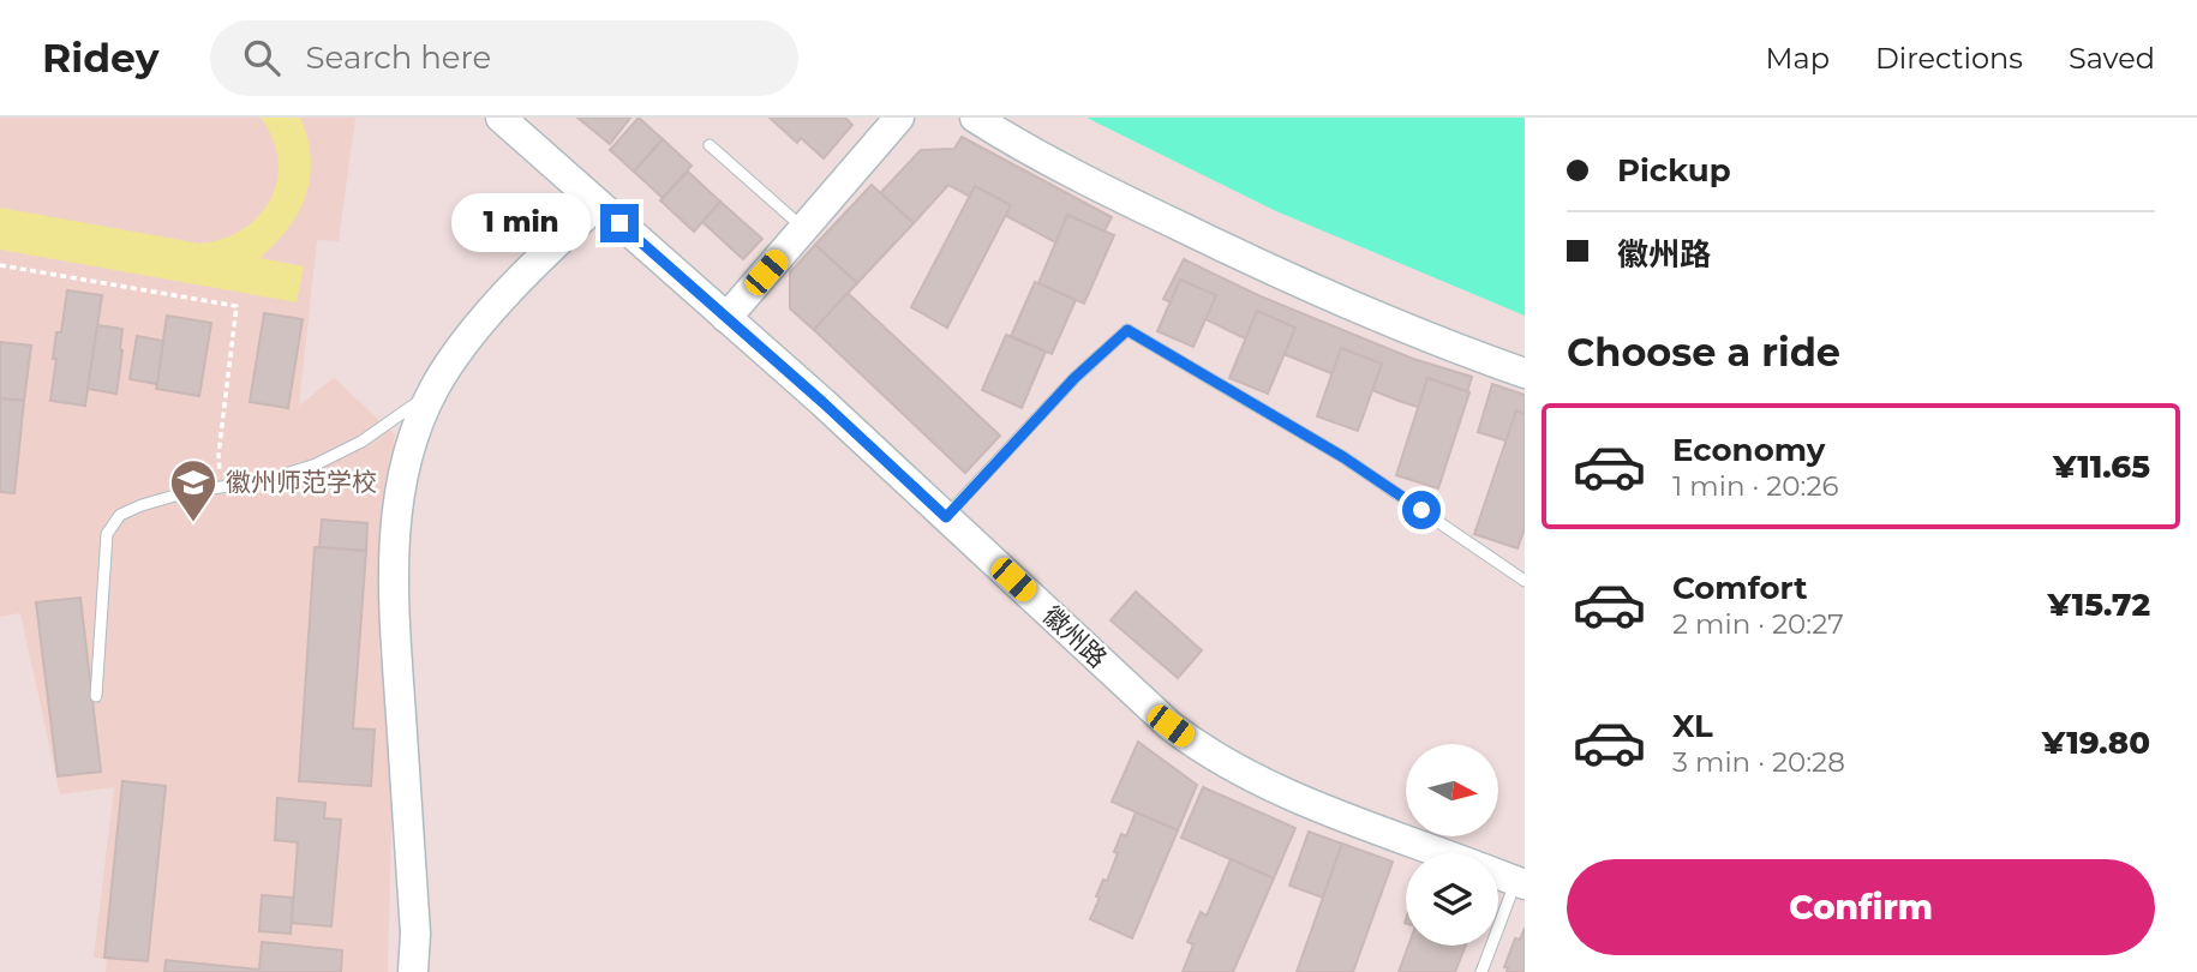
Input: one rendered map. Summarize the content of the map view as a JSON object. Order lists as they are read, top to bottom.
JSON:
{
  "streets": {
    "street": ["徽州路"]
  },
  "places": {
    "school or university": ["徽州师范学校"]
  },
  "north": "right",
  "page": {
    "header": "Ridey",
    "search": "Search here",
    "nav": ["Map", "Directions", "Saved"],
    "banner": ["Pickup", "徽州路"],
    "bubble": "1 min",
    "heading": "Choose a ride",
    "list": [
      {
        "name": "Economy",
        "note": "1 min · 20:26",
        "value": "¥11.65"
      },
      {
        "name": "Comfort",
        "note": "2 min · 20:27",
        "value": "¥15.72"
      },
      {
        "name": "XL",
        "note": "3 min · 20:28",
        "value": "¥19.80"
      }
    ],
    "buttons": "Confirm"
  }
}
